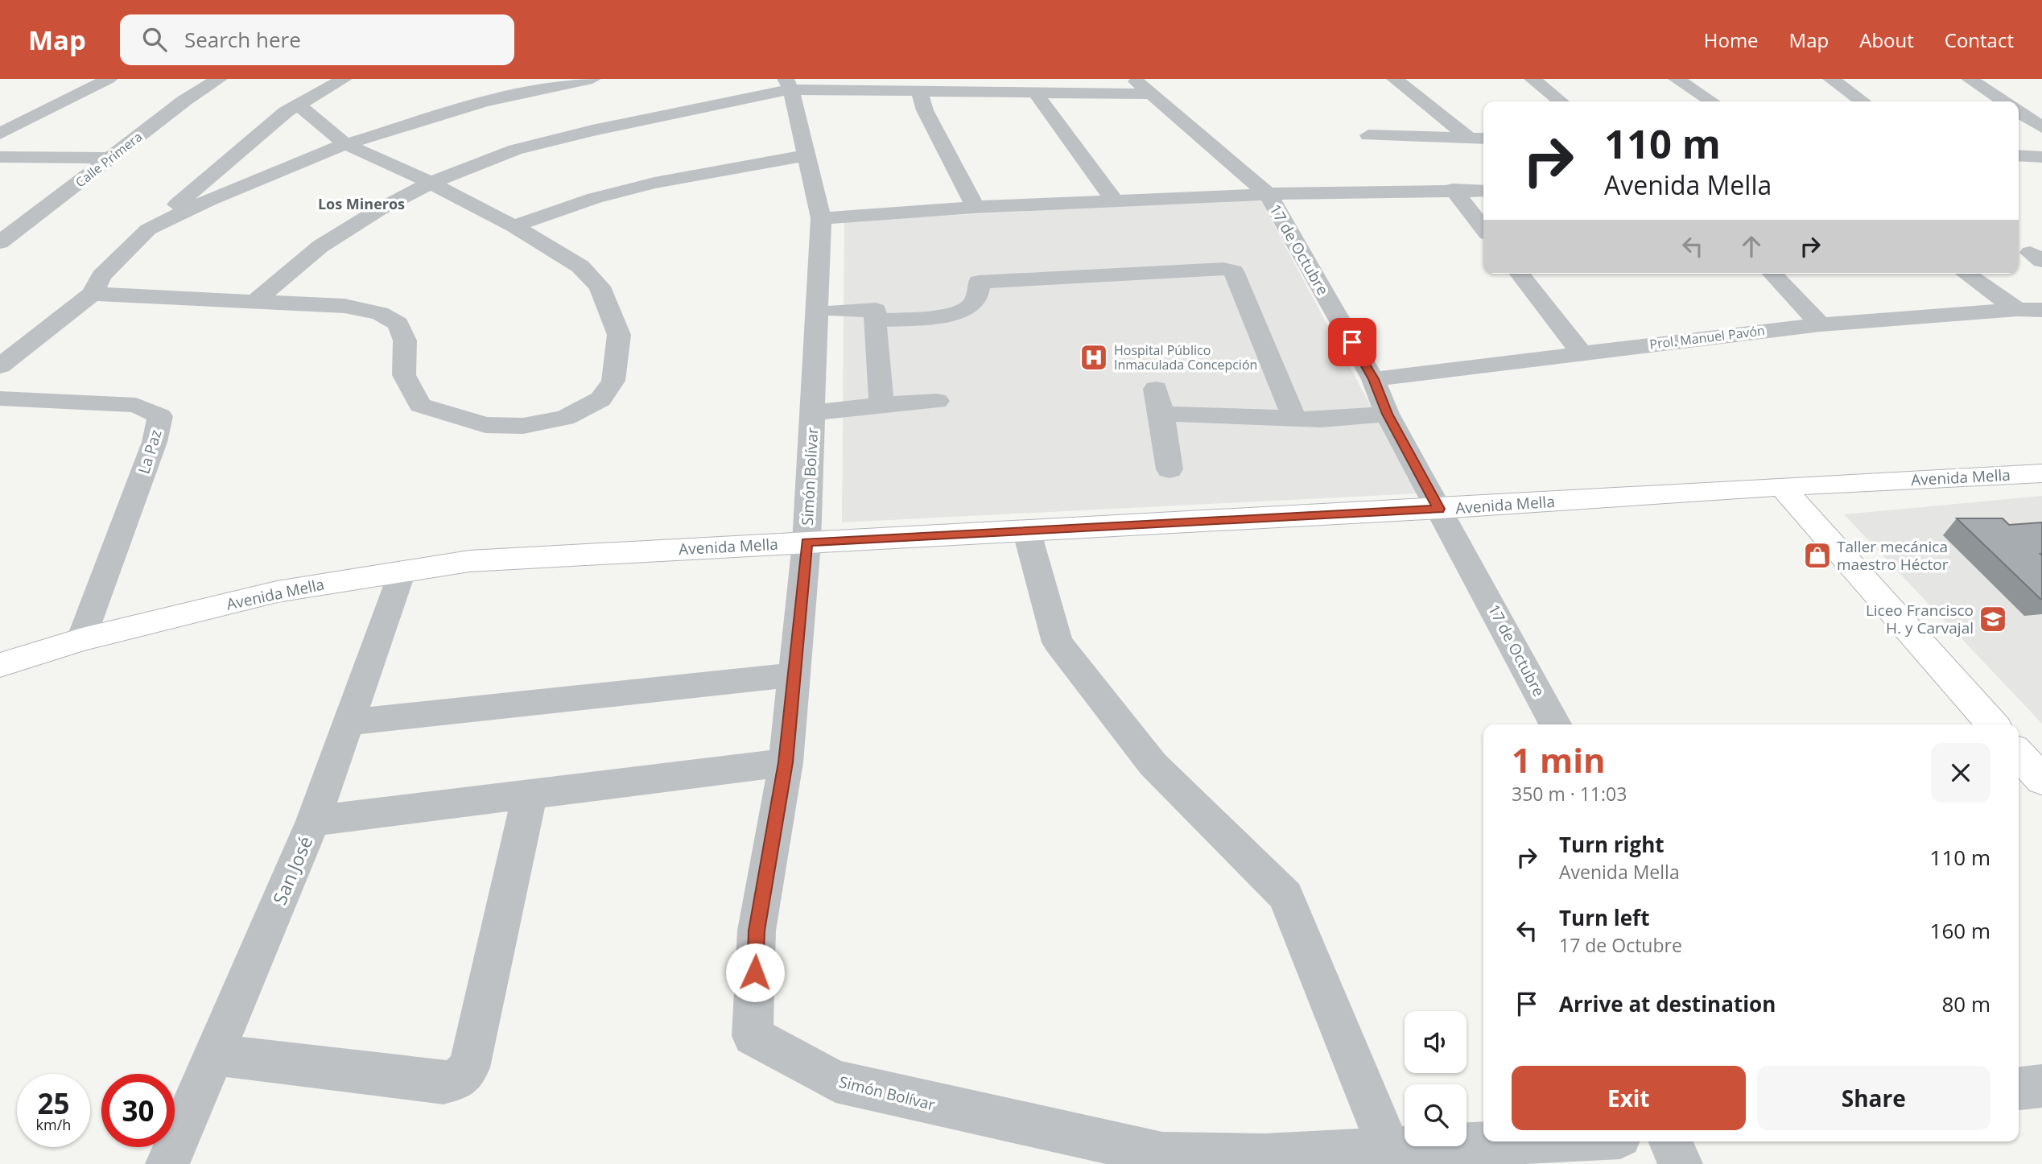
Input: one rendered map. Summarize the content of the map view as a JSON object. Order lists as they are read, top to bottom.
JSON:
{
  "streets": {
    "main road": ["Avenida Mella"],
    "street": [
      "Calle Primera",
      "17 de Octubre",
      "Prol. Manuel Pavón",
      "La Paz",
      "Simón Bolívar",
      "San José"
    ]
  },
  "crossings": [
    ["17 de Octubre", "Prol. Manuel Pavón"],
    ["17 de Octubre", "Avenida Mella"],
    ["La Paz", "Avenida Mella"],
    ["Simón Bolívar", "Avenida Mella"],
    ["Avenida Mella", "San José"]
  ],
  "districts": ["Los Mineros"],
  "places": {
    "hospital": ["Hospital Público Inmaculada Concepción"],
    "shop": ["Taller mecánica maestro Héctor"],
    "school or university": ["Liceo Francisco H. y Carvajal"]
  },
  "page": {
    "header": "Map",
    "search": "Search here",
    "nav": [
      "Home",
      "Map",
      "About",
      "Contact"
    ],
    "turn": ["110 m", "Avenida Mella"],
    "heading": ["1 min", "350 m · 11:03"],
    "list": [
      {
        "name": "Turn right",
        "note": "Avenida Mella",
        "value": "110 m"
      },
      {
        "name": "Turn left",
        "note": "17 de Octubre",
        "value": "160 m"
      },
      {
        "name": "Arrive at destination",
        "value": "80 m"
      }
    ],
    "buttons": ["Exit", "Share"],
    "speed": "25 km/h",
    "limit": "30"
  }
}
